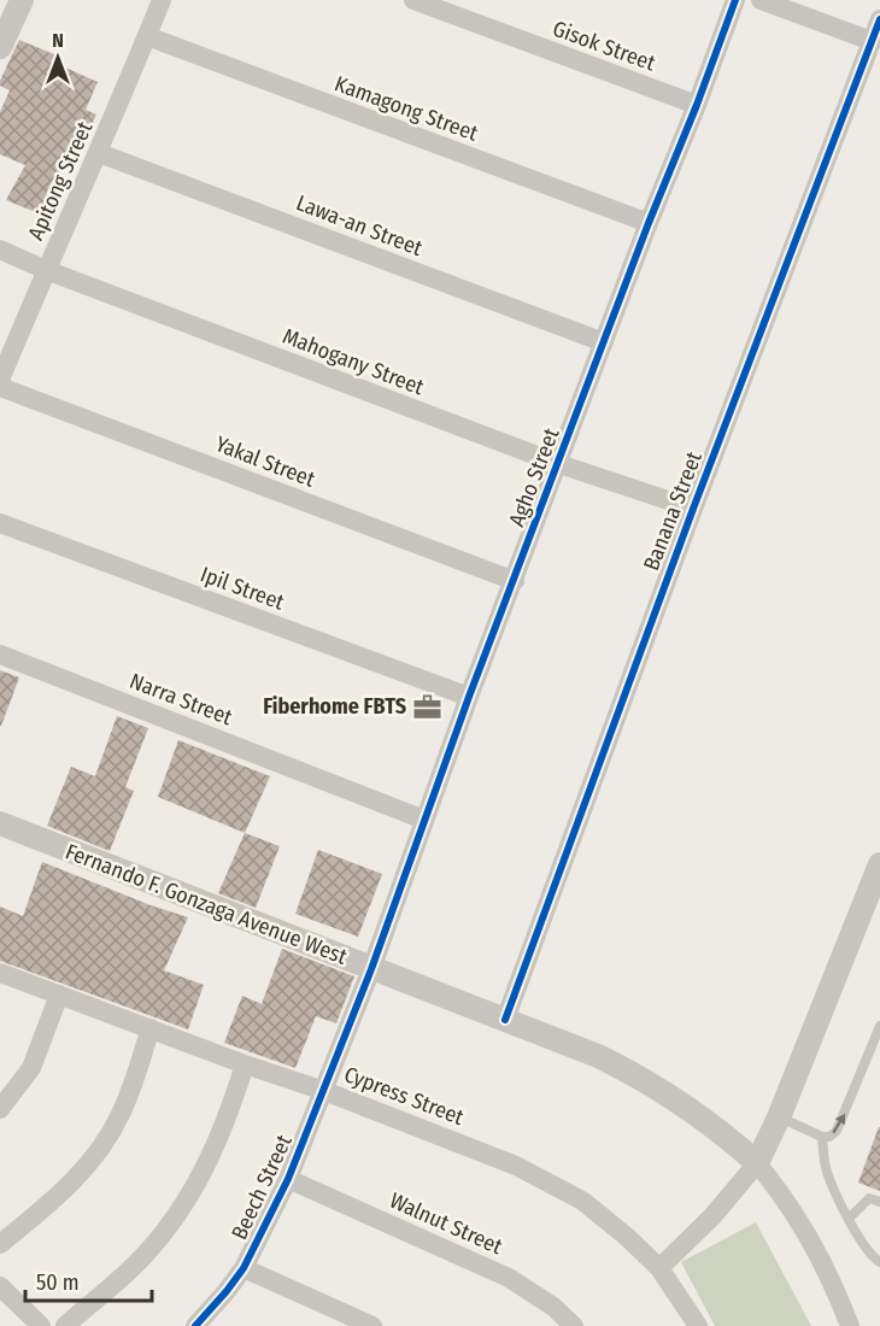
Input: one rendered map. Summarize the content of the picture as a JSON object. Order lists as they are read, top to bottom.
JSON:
{
  "streets": {
    "street": [
      "Gisok Street",
      "Kamagong Street",
      "Apitong Street",
      "Lawa-an Street",
      "Mahogany Street",
      "Yakal Street",
      "Agho Street",
      "Banana Street",
      "Ipil Street",
      "Narra Street",
      "Fernando F. Gonzaga Avenue West",
      "Cypress Street",
      "Beech Street",
      "Walnut Street"
    ]
  },
  "crossings": [
    ["Gisok Street", "Agho Street"],
    ["Kamagong Street", "Apitong Street"],
    ["Kamagong Street", "Agho Street"],
    ["Apitong Street", "Lawa-an Street"],
    ["Apitong Street", "Mahogany Street"],
    ["Lawa-an Street", "Agho Street"],
    ["Mahogany Street", "Agho Street"],
    ["Mahogany Street", "Banana Street"],
    ["Yakal Street", "Agho Street"],
    ["Agho Street", "Ipil Street"],
    ["Agho Street", "Narra Street"],
    ["Agho Street", "Fernando F. Gonzaga Avenue West"],
    ["Agho Street", "Beech Street"],
    ["Banana Street", "Fernando F. Gonzaga Avenue West"],
    ["Fernando F. Gonzaga Avenue West", "Beech Street"],
    ["Cypress Street", "Beech Street"],
    ["Beech Street", "Walnut Street"]
  ],
  "places": {
    "office": ["Fiberhome FBTS"]
  },
  "scale_bar": "50 m",
  "north": "top"
}
